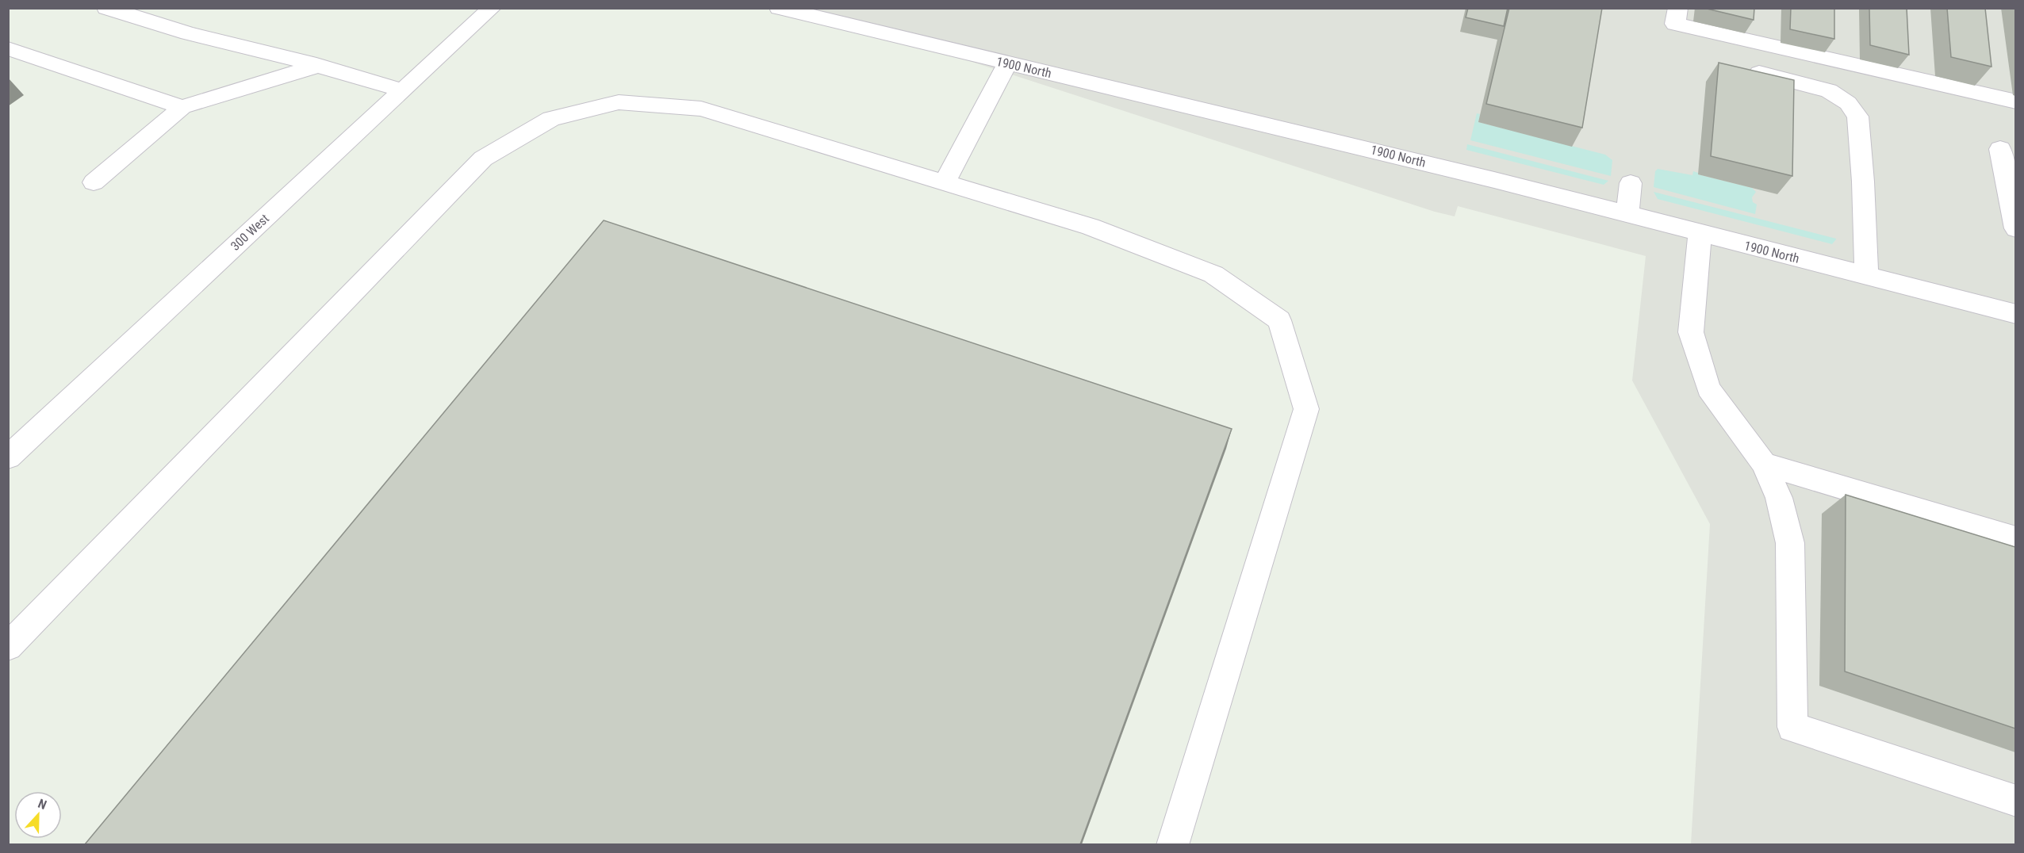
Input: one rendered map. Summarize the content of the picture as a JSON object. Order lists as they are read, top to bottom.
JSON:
{
  "streets": {
    "street": ["1900 North", "300 West"]
  },
  "north": "top"
}
